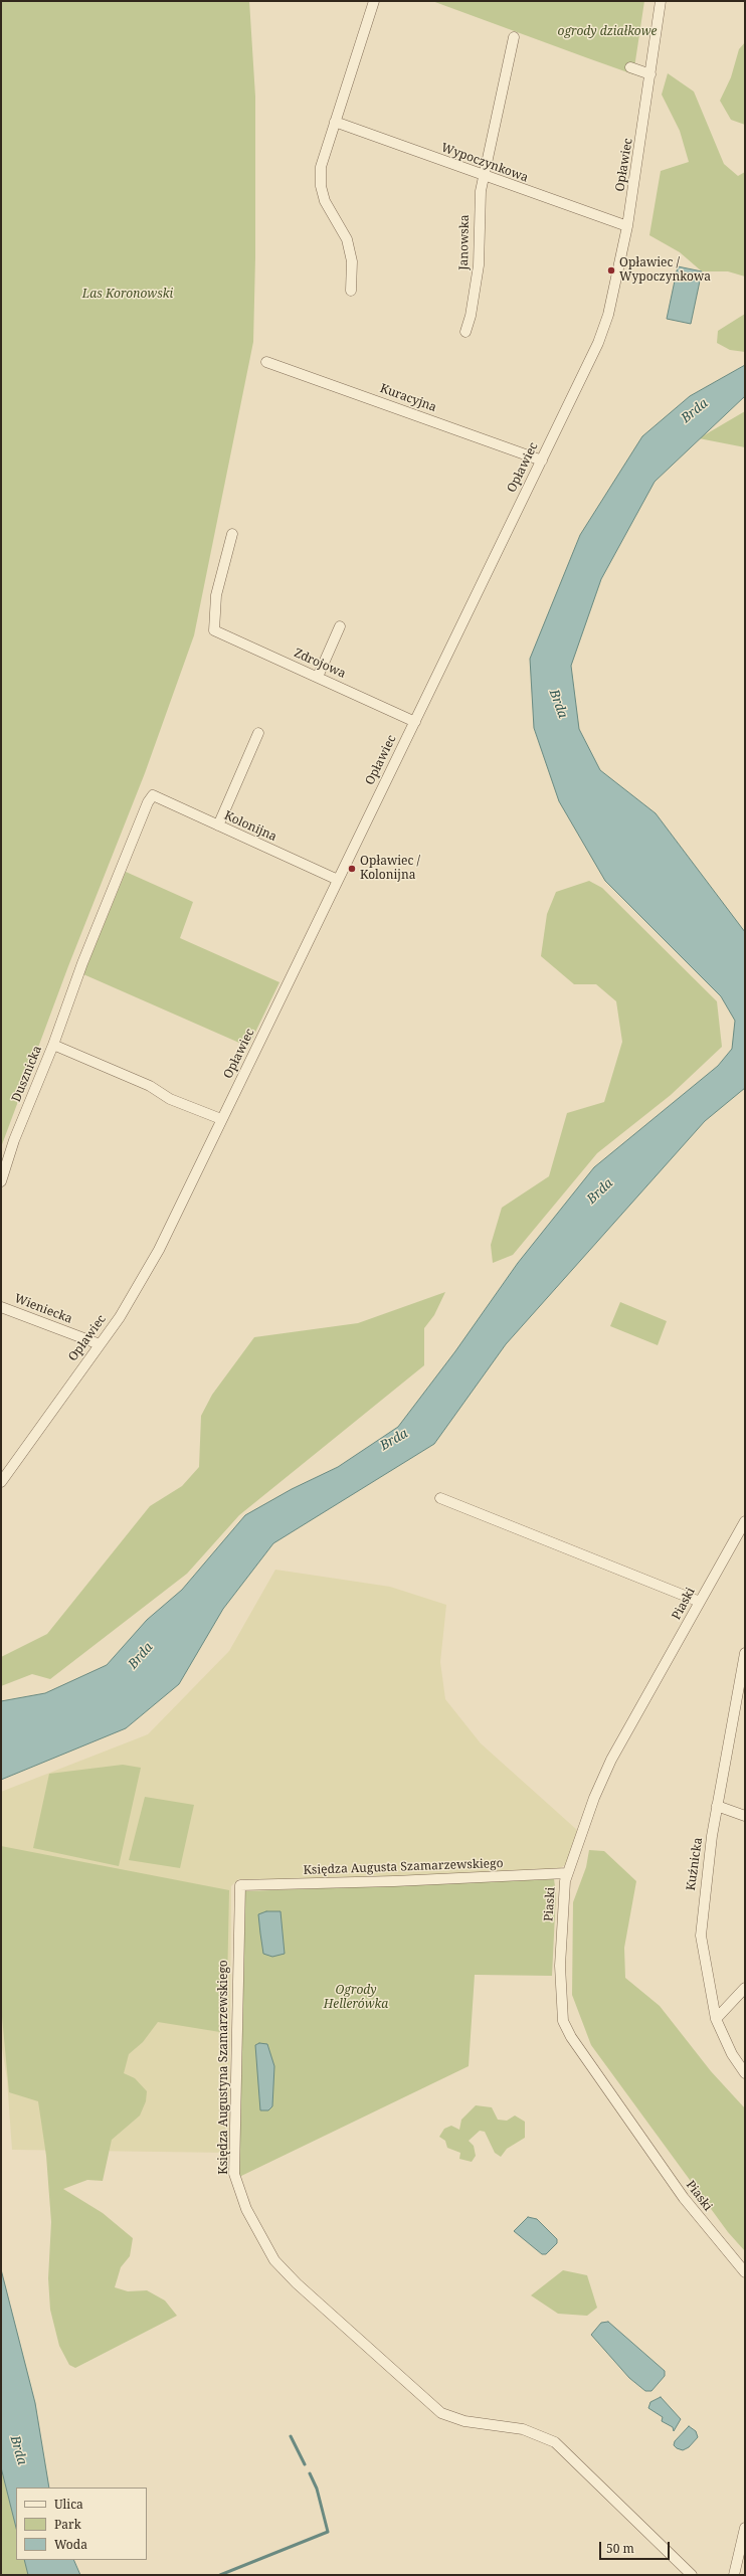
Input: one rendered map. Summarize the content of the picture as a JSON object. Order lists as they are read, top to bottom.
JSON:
{
  "streets": {
    "street": [
      "Wypoczynkowa",
      "Opławiec",
      "Janowska",
      "Kuracyjna",
      "Zdrojowa",
      "Kolonijna",
      "Dusznicka",
      "Wieniecka",
      "Piaski",
      "Kuźnicka",
      "Księdza Augusta Szamarzewskiego",
      "Księdza Augustyna Szamarzewskiego"
    ]
  },
  "crossings": [
    ["Wypoczynkowa", "Opławiec"],
    ["Wypoczynkowa", "Janowska"],
    ["Opławiec", "Kuracyjna"],
    ["Opławiec", "Zdrojowa"],
    ["Opławiec", "Kolonijna"],
    ["Opławiec", "Wieniecka"],
    ["Kolonijna", "Dusznicka"],
    ["Piaski", "Księdza Augusta Szamarzewskiego"],
    ["Księdza Augusta Szamarzewskiego", "Księdza Augustyna Szamarzewskiego"]
  ],
  "water": ["Brda"],
  "parks": ["ogrody działkowe", "Las Koronowski", "Ogrody Hellerówka"],
  "places": ["Opławiec / Wypoczynkowa", "Opławiec / Kolonijna"],
  "legend": ["Ulica", "Park", "Woda"],
  "scale_bar": "50 m"
}
